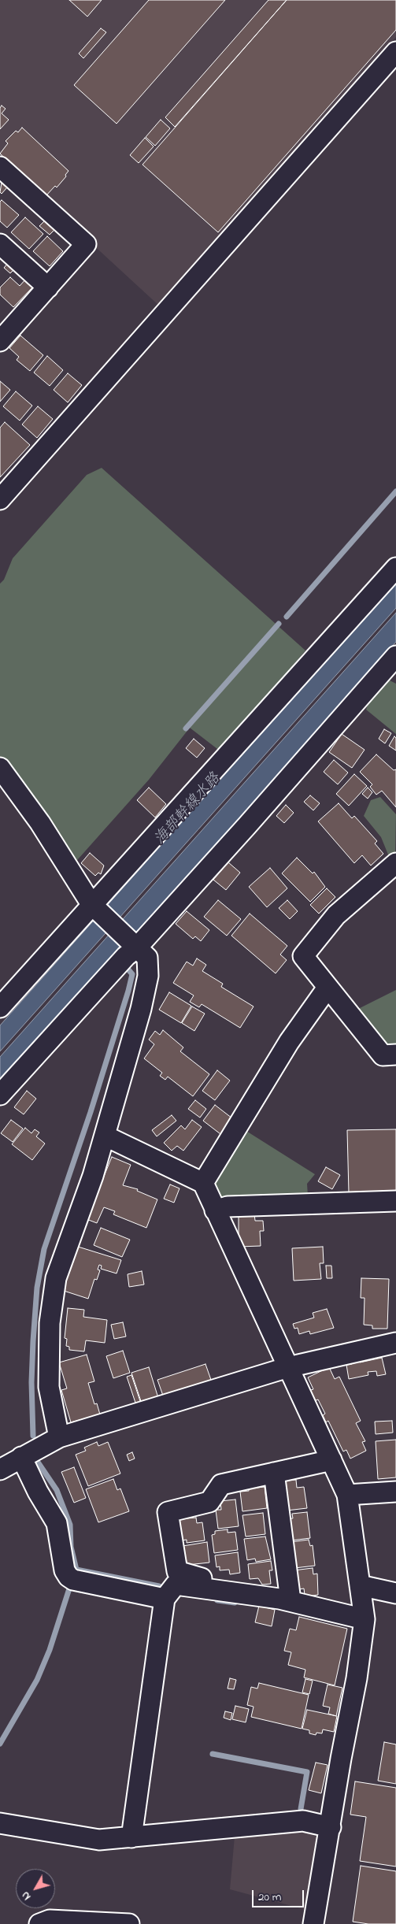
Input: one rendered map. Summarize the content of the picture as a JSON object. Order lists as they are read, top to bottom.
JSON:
{
  "water": ["海部幹線水路"],
  "scale_bar": "20 m",
  "north": "bottom left"
}
